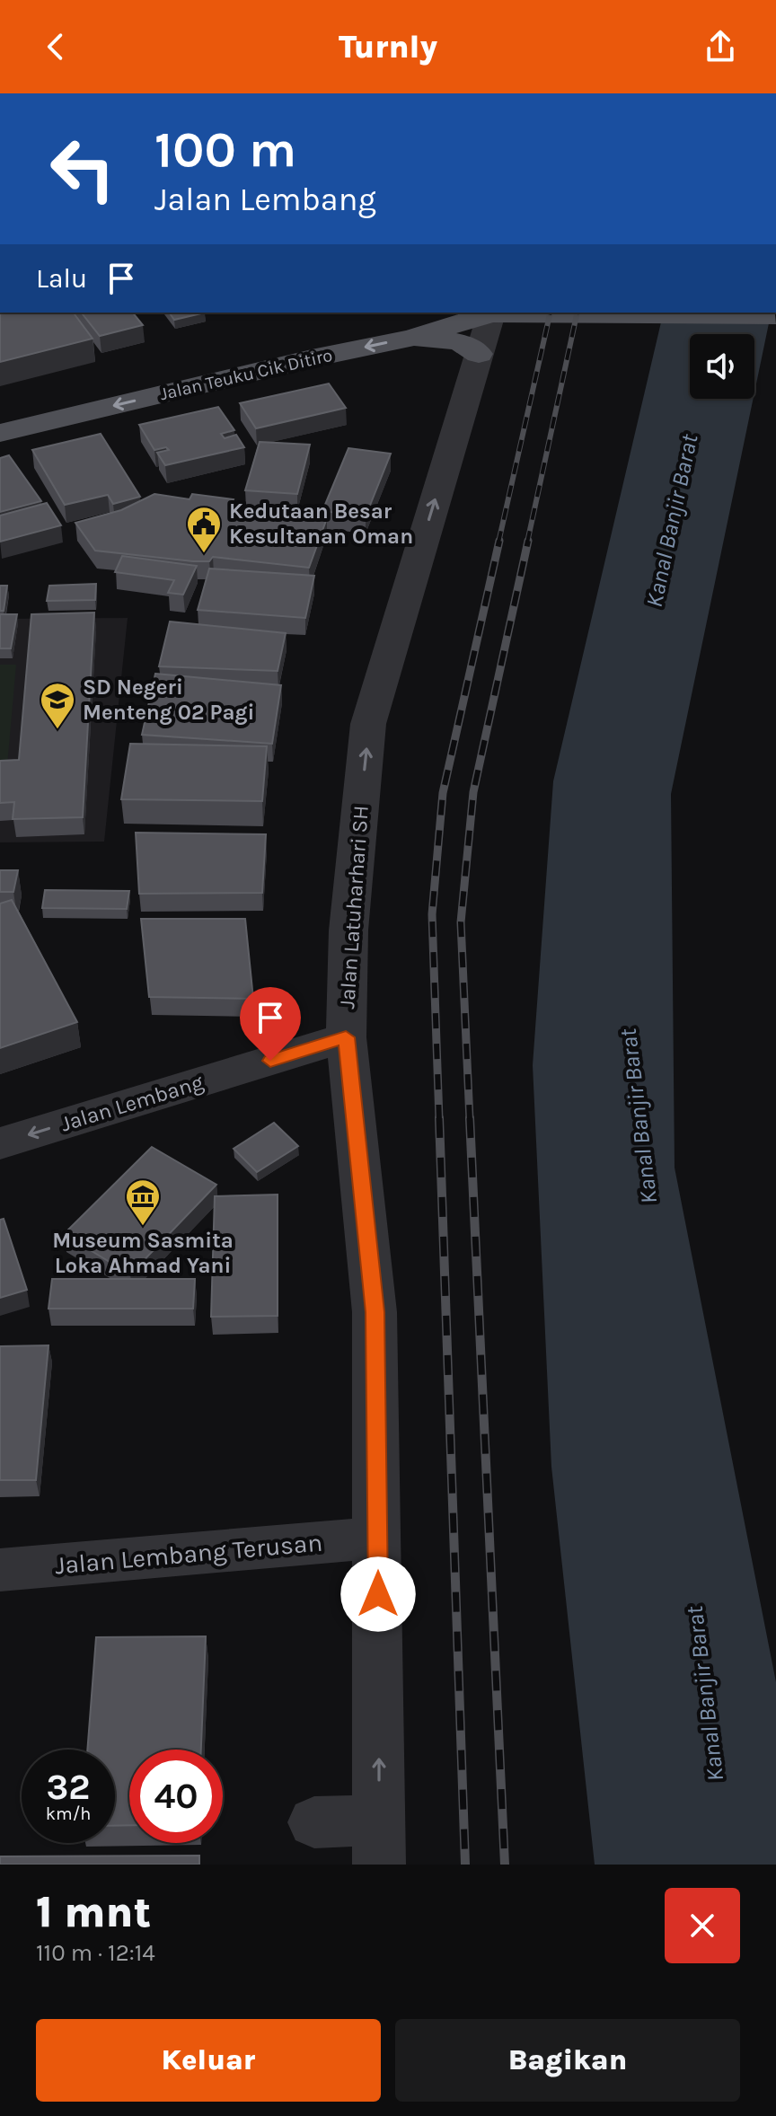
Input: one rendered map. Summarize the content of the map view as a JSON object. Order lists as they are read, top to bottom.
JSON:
{
  "streets": {
    "main road": ["Jalan Teuku Cik Ditiro"],
    "street": ["Jalan Latuharhari SH", "Jalan Lembang", "Jalan Lembang Terusan"]
  },
  "crossings": [
    ["Jalan Latuharhari SH", "Jalan Lembang"],
    ["Jalan Latuharhari SH", "Jalan Lembang Terusan"]
  ],
  "one_way": ["Jalan Teuku Cik Ditiro", "Jalan Latuharhari SH", "Jalan Lembang"],
  "water": ["Kanal Banjir Barat"],
  "places": {
    "public building": ["Kedutaan Besar Kesultanan Oman"],
    "school or university": ["SD Negeri Menteng 02 Pagi"],
    "museum": ["Museum Sasmita Loka Ahmad Yani"]
  },
  "page": {
    "header": "Turnly",
    "turn": ["100 m", "Jalan Lembang"],
    "then": "Lalu",
    "speed": "32 km/h",
    "limit": "40",
    "heading": ["1 mnt", "110 m · 12:14"],
    "buttons": ["Keluar", "Bagikan"]
  }
}
